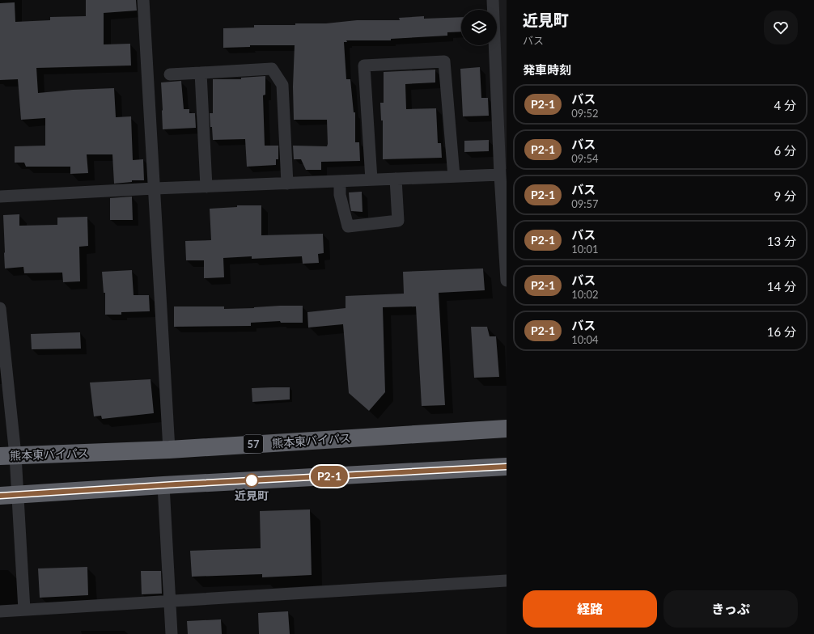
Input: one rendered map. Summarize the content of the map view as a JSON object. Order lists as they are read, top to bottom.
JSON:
{
  "streets": {
    "highway": ["熊本東バイパス", "57"]
  },
  "places": ["近見町"],
  "lines": ["bus line P2-1"],
  "page": {
    "on_map": "P2-1",
    "heading": [
      ["近見町", "バス"],
      "発車時刻"
    ],
    "list": [
      {
        "mark": "P2-1",
        "name": "バス",
        "note": "09:52",
        "value": "4 分"
      },
      {
        "mark": "P2-1",
        "name": "バス",
        "note": "09:54",
        "value": "6 分"
      },
      {
        "mark": "P2-1",
        "name": "バス",
        "note": "09:57",
        "value": "9 分"
      },
      {
        "mark": "P2-1",
        "name": "バス",
        "note": "10:01",
        "value": "13 分"
      },
      {
        "mark": "P2-1",
        "name": "バス",
        "note": "10:02",
        "value": "14 分"
      },
      {
        "mark": "P2-1",
        "name": "バス",
        "note": "10:04",
        "value": "16 分"
      }
    ],
    "buttons": ["経路", "きっぷ"]
  }
}
